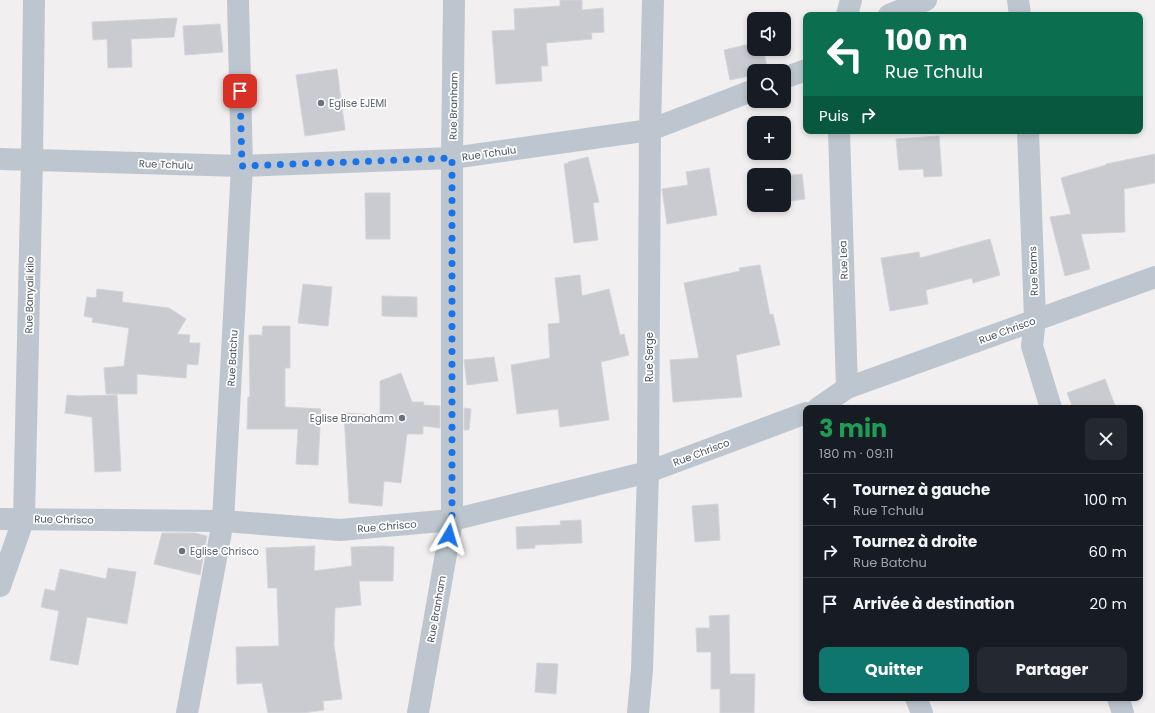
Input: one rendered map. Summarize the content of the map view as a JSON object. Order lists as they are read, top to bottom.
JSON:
{
  "streets": {
    "street": [
      "Rue Branham",
      "Rue Tchulu",
      "Rue Lea",
      "Rue Rams",
      "Rue Banyali kilo",
      "Rue Chrisco",
      "Rue Serge",
      "Rue Batchu"
    ]
  },
  "crossings": [
    ["Rue Branham", "Rue Tchulu"],
    ["Rue Branham", "Rue Chrisco"],
    ["Rue Tchulu", "Rue Banyali kilo"],
    ["Rue Tchulu", "Rue Serge"],
    ["Rue Tchulu", "Rue Batchu"],
    ["Rue Lea", "Rue Chrisco"],
    ["Rue Rams", "Rue Chrisco"],
    ["Rue Banyali kilo", "Rue Chrisco"],
    ["Rue Chrisco", "Rue Serge"],
    ["Rue Chrisco", "Rue Batchu"]
  ],
  "places": ["Eglise EJEMI", "Eglise Branaham", "Eglise Chrisco"],
  "page": {
    "map_buttons": ["+", "−"],
    "turn": ["100 m", "Rue Tchulu"],
    "then": "Puis",
    "heading": ["3 min", "180 m · 09:11"],
    "list": [
      {
        "name": "Tournez à gauche",
        "note": "Rue Tchulu",
        "value": "100 m"
      },
      {
        "name": "Tournez à droite",
        "note": "Rue Batchu",
        "value": "60 m"
      },
      {
        "name": "Arrivée à destination",
        "value": "20 m"
      }
    ],
    "buttons": ["Quitter", "Partager"]
  }
}
